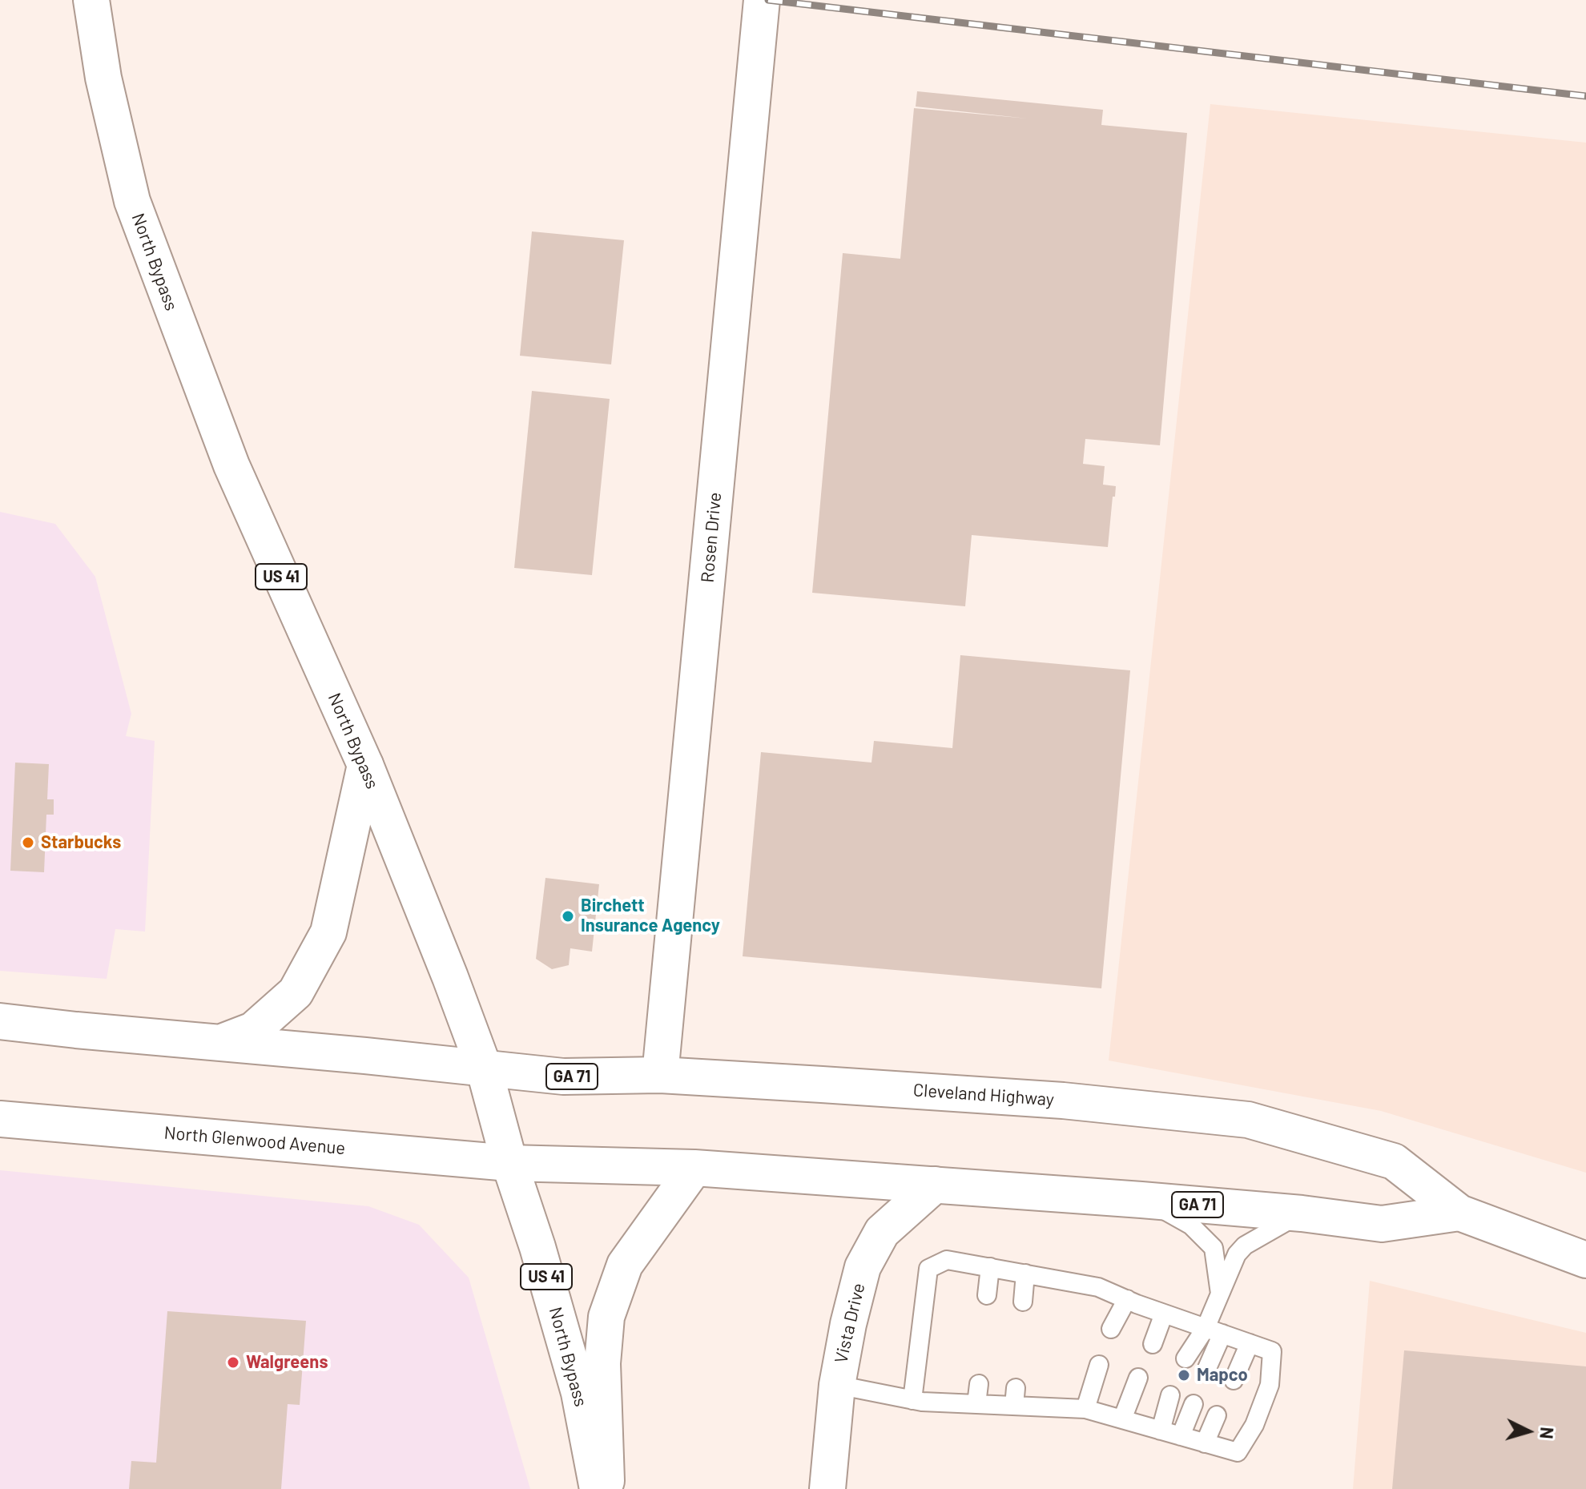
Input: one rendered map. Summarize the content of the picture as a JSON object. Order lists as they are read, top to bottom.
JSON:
{
  "streets": {
    "main road": [
      "North Bypass",
      "Rosen Drive",
      "US 41",
      "GA 71",
      "Cleveland Highway",
      "North Glenwood Avenue",
      "Vista Drive"
    ]
  },
  "crossings": [
    ["North Bypass", "Cleveland Highway"],
    ["North Bypass", "North Glenwood Avenue"],
    ["Rosen Drive", "Cleveland Highway"],
    ["Cleveland Highway", "North Glenwood Avenue"],
    ["Cleveland Highway", "Vista Drive"]
  ],
  "places": [
    "Starbucks",
    "Birchett Insurance Agency",
    "Walgreens",
    "Mapco"
  ],
  "north": "right"
}
